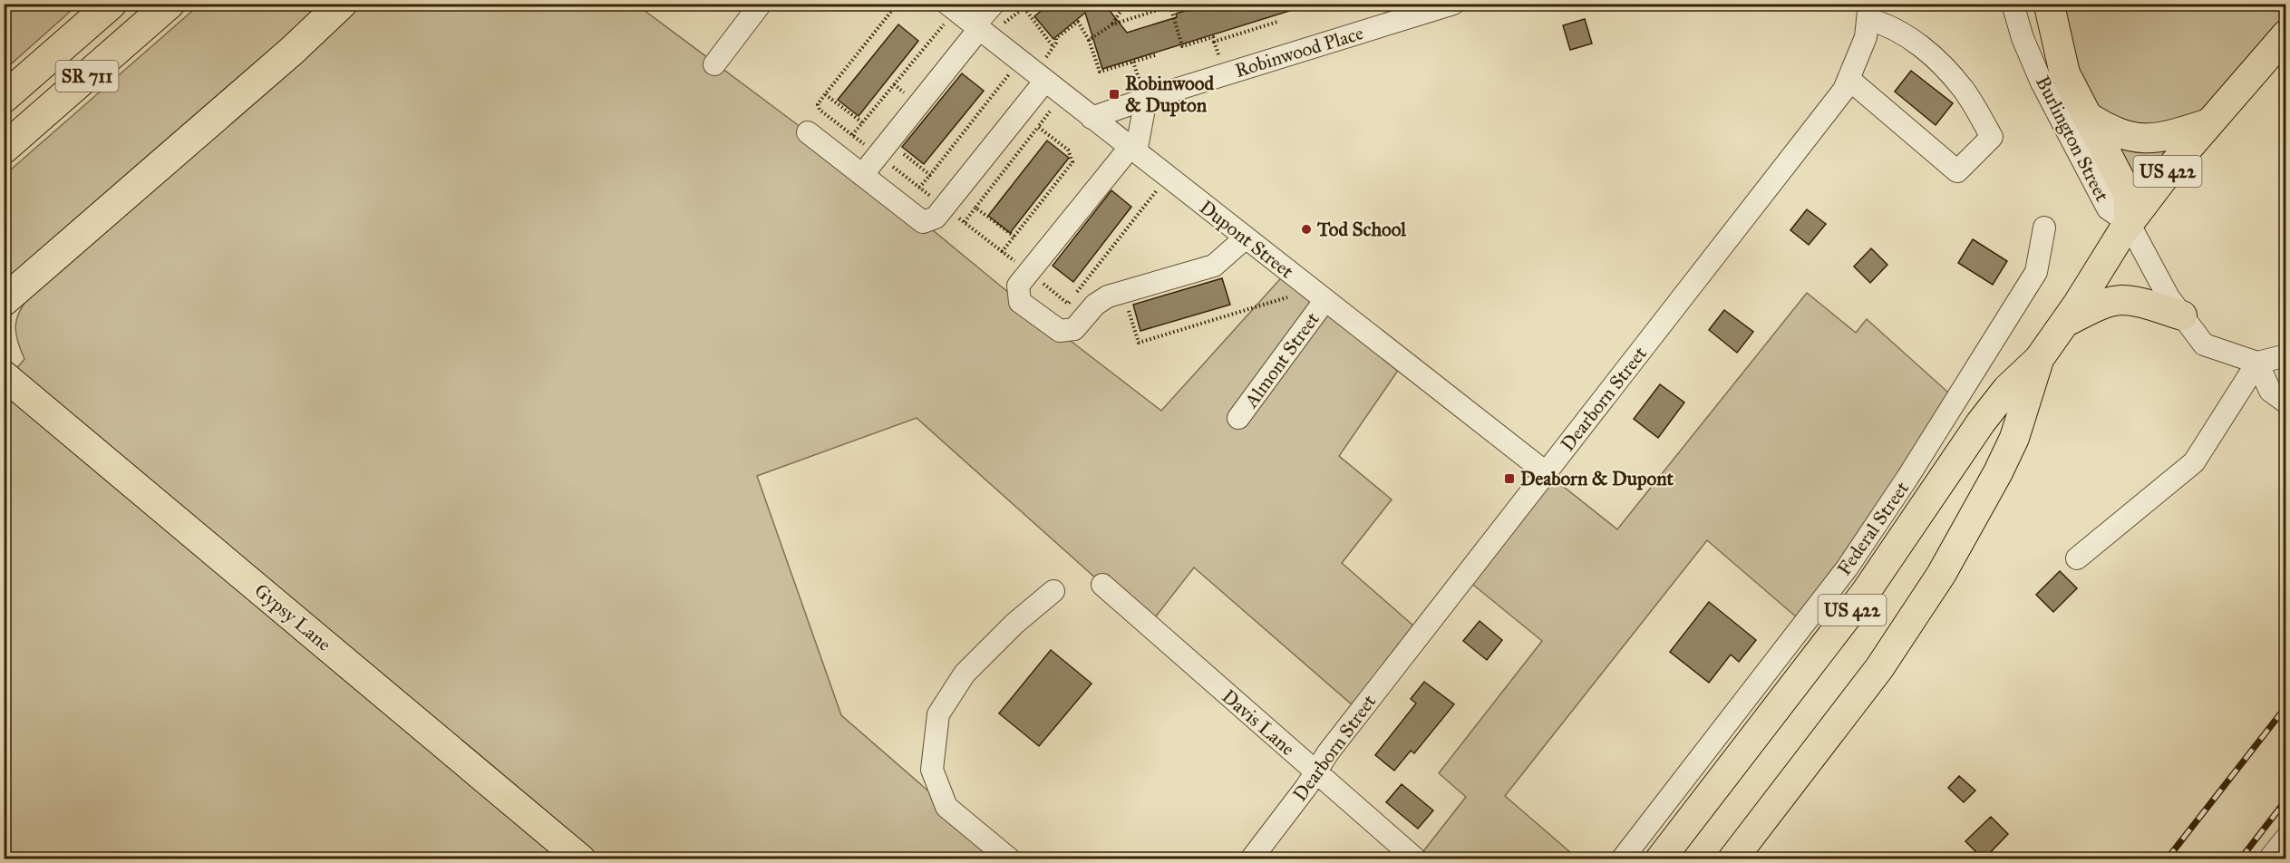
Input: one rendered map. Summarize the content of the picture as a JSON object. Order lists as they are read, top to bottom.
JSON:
{
  "streets": {
    "highway": ["SR 711"],
    "main road": ["Burlington Street", "US 422", "Gypsy Lane"],
    "street": [
      "Robinwood Place",
      "Dupont Street",
      "Almont Street",
      "Dearborn Street",
      "Federal Street",
      "Davis Lane"
    ]
  },
  "crossings": [
    ["Robinwood Place", "Dupont Street"],
    ["Burlington Street", "US 422"],
    ["Dupont Street", "Almont Street"],
    ["Dupont Street", "Dearborn Street"],
    ["Dearborn Street", "Davis Lane"]
  ],
  "places": {
    "transit": ["Robinwood & Dupton", "Deaborn & Dupont"],
    "other": ["Tod School"]
  }
}
